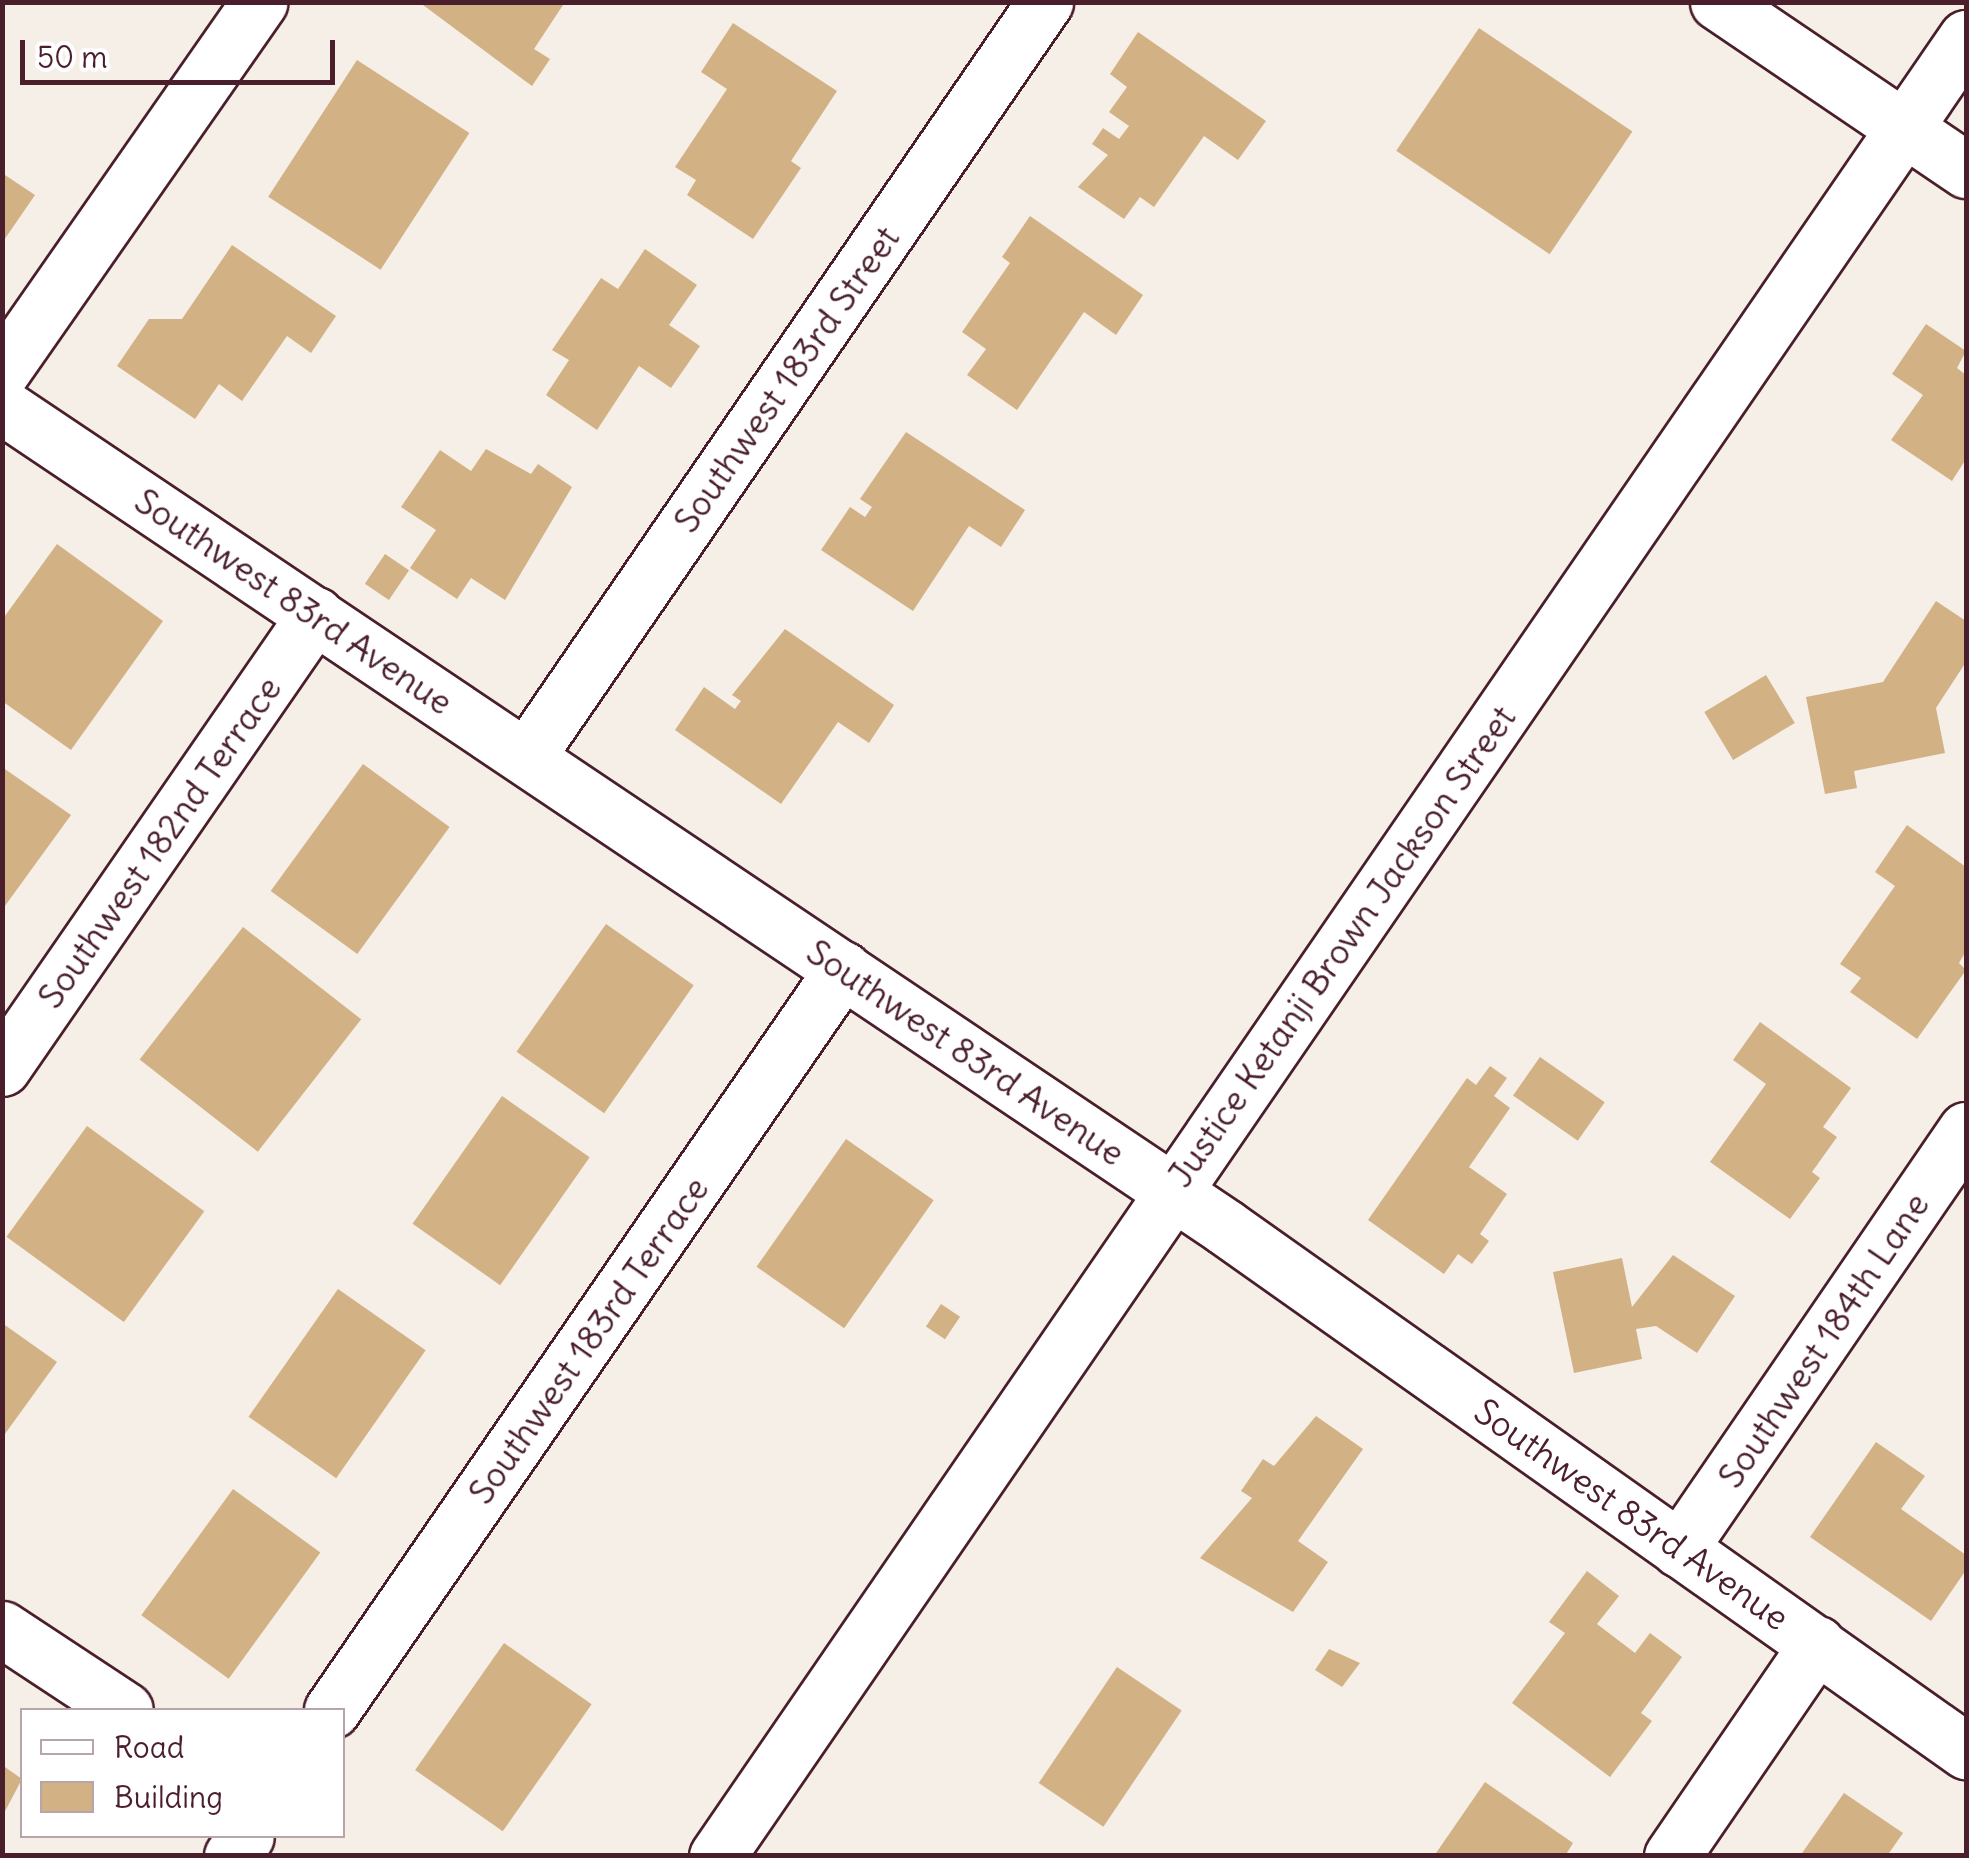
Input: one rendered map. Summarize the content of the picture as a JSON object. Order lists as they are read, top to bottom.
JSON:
{
  "streets": {
    "street": [
      "Southwest 183rd Street",
      "Southwest 83rd Avenue",
      "Southwest 182nd Terrace",
      "Justice Ketanji Brown Jackson Street",
      "Southwest 183rd Terrace",
      "Southwest 184th Lane"
    ]
  },
  "crossings": [
    ["Southwest 183rd Street", "Southwest 83rd Avenue"],
    ["Southwest 83rd Avenue", "Southwest 182nd Terrace"],
    ["Southwest 83rd Avenue", "Justice Ketanji Brown Jackson Street"],
    ["Southwest 83rd Avenue", "Southwest 183rd Terrace"],
    ["Southwest 83rd Avenue", "Southwest 184th Lane"]
  ],
  "legend": ["Road", "Building"],
  "scale_bar": "50 m"
}
